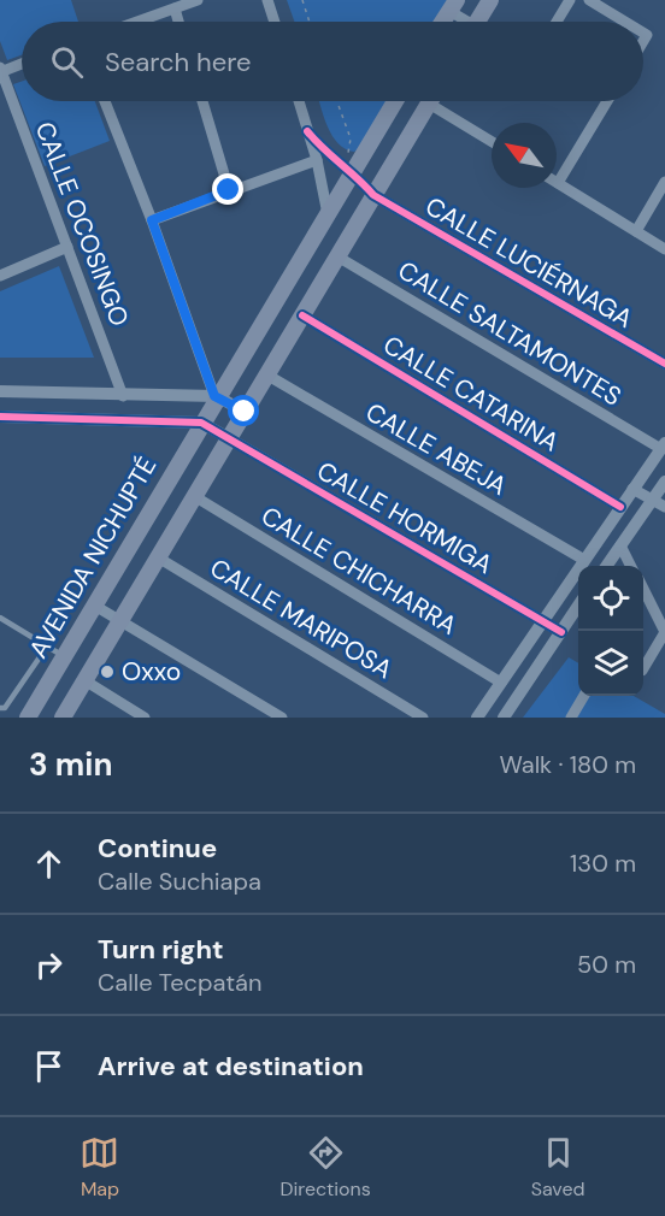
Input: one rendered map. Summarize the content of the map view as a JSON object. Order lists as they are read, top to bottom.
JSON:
{
  "streets": {
    "main road": ["AVENIDA NICHUPTÉ"],
    "street": [
      "CALLE OCOSINGO",
      "CALLE LUCIÉRNAGA",
      "CALLE SALTAMONTES",
      "CALLE CATARINA",
      "CALLE ABEJA",
      "CALLE HORMIGA",
      "CALLE CHICHARRA",
      "CALLE MARIPOSA"
    ]
  },
  "crossings": [
    ["CALLE LUCIÉRNAGA", "AVENIDA NICHUPTÉ"]
  ],
  "places": ["Oxxo"],
  "north": "top left",
  "page": {
    "search": "Search here",
    "heading": ["3 min", "Walk · 180 m"],
    "list": [
      ["Continue", "Calle Suchiapa", "130 m"],
      ["Turn right", "Calle Tecpatán", "50 m"],
      "Arrive at destination"
    ],
    "nav": ["Map", "Directions", "Saved"]
  }
}
